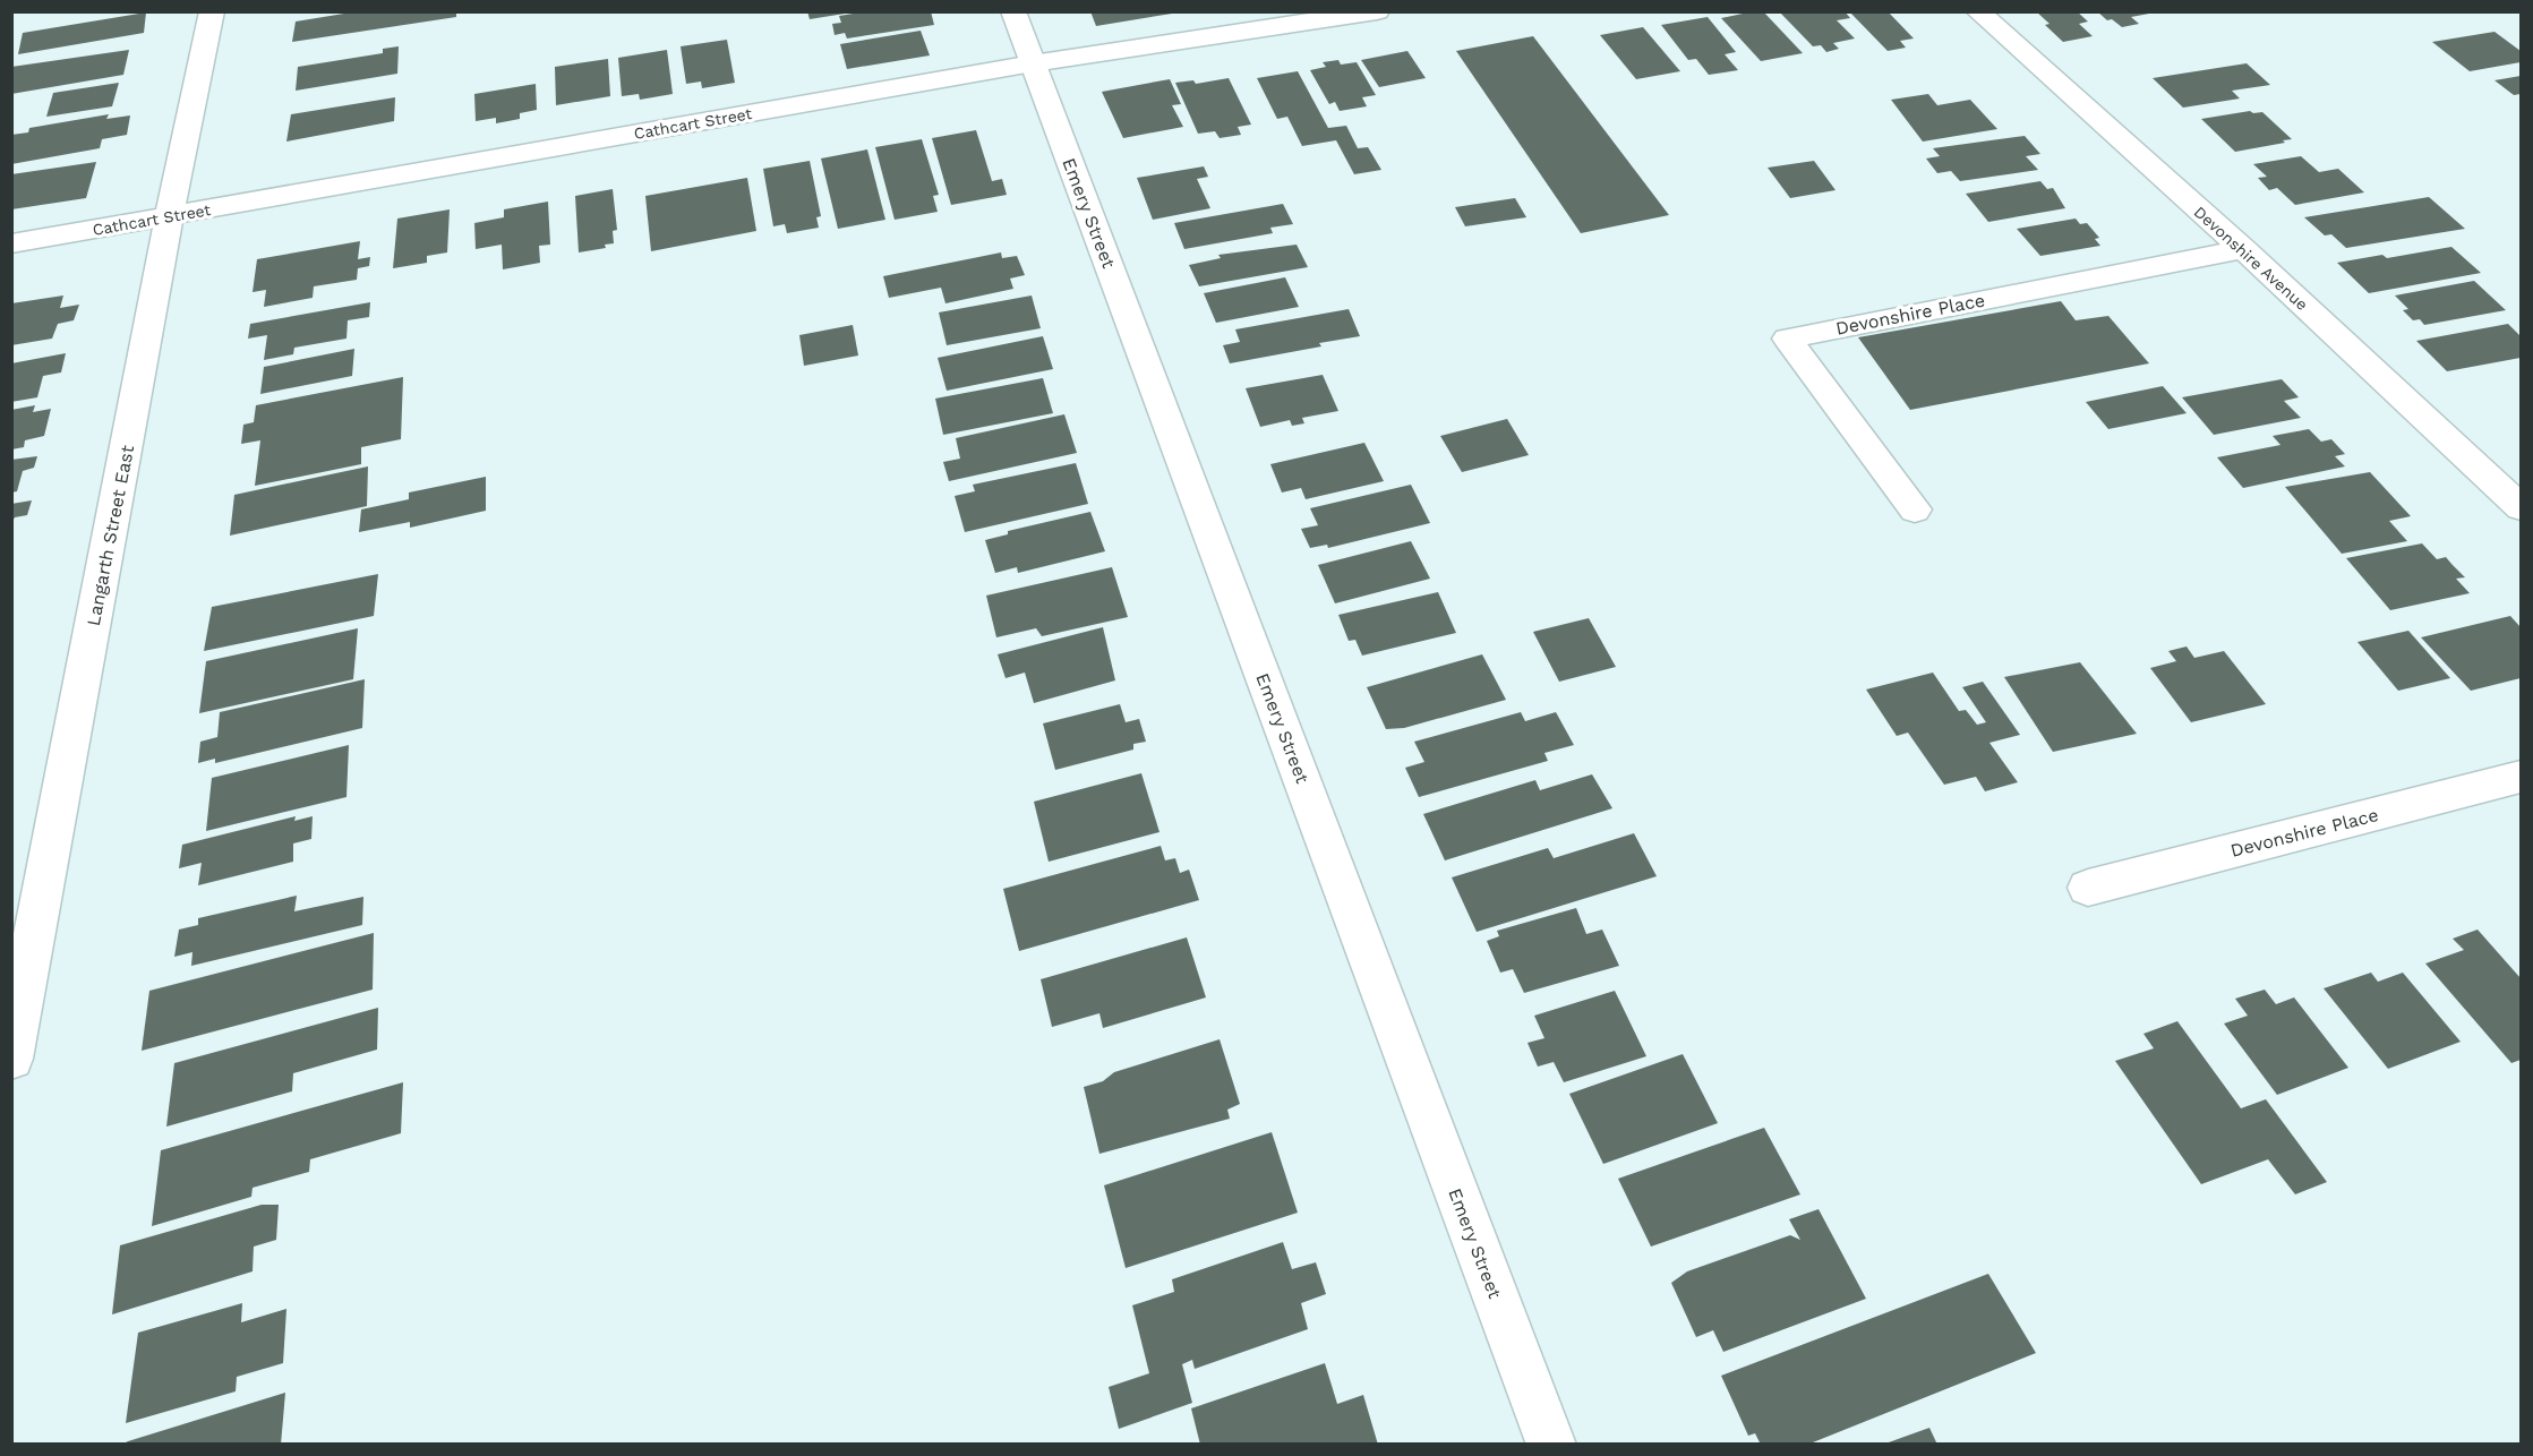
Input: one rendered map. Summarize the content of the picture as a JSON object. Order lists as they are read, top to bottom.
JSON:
{
  "streets": {
    "street": [
      "Cathcart Street",
      "Emery Street",
      "Devonshire Avenue",
      "Devonshire Place",
      "Langarth Street East"
    ]
  },
  "crossings": [
    ["Cathcart Street", "Emery Street"],
    ["Cathcart Street", "Langarth Street East"],
    ["Devonshire Avenue", "Devonshire Place"]
  ]
}
